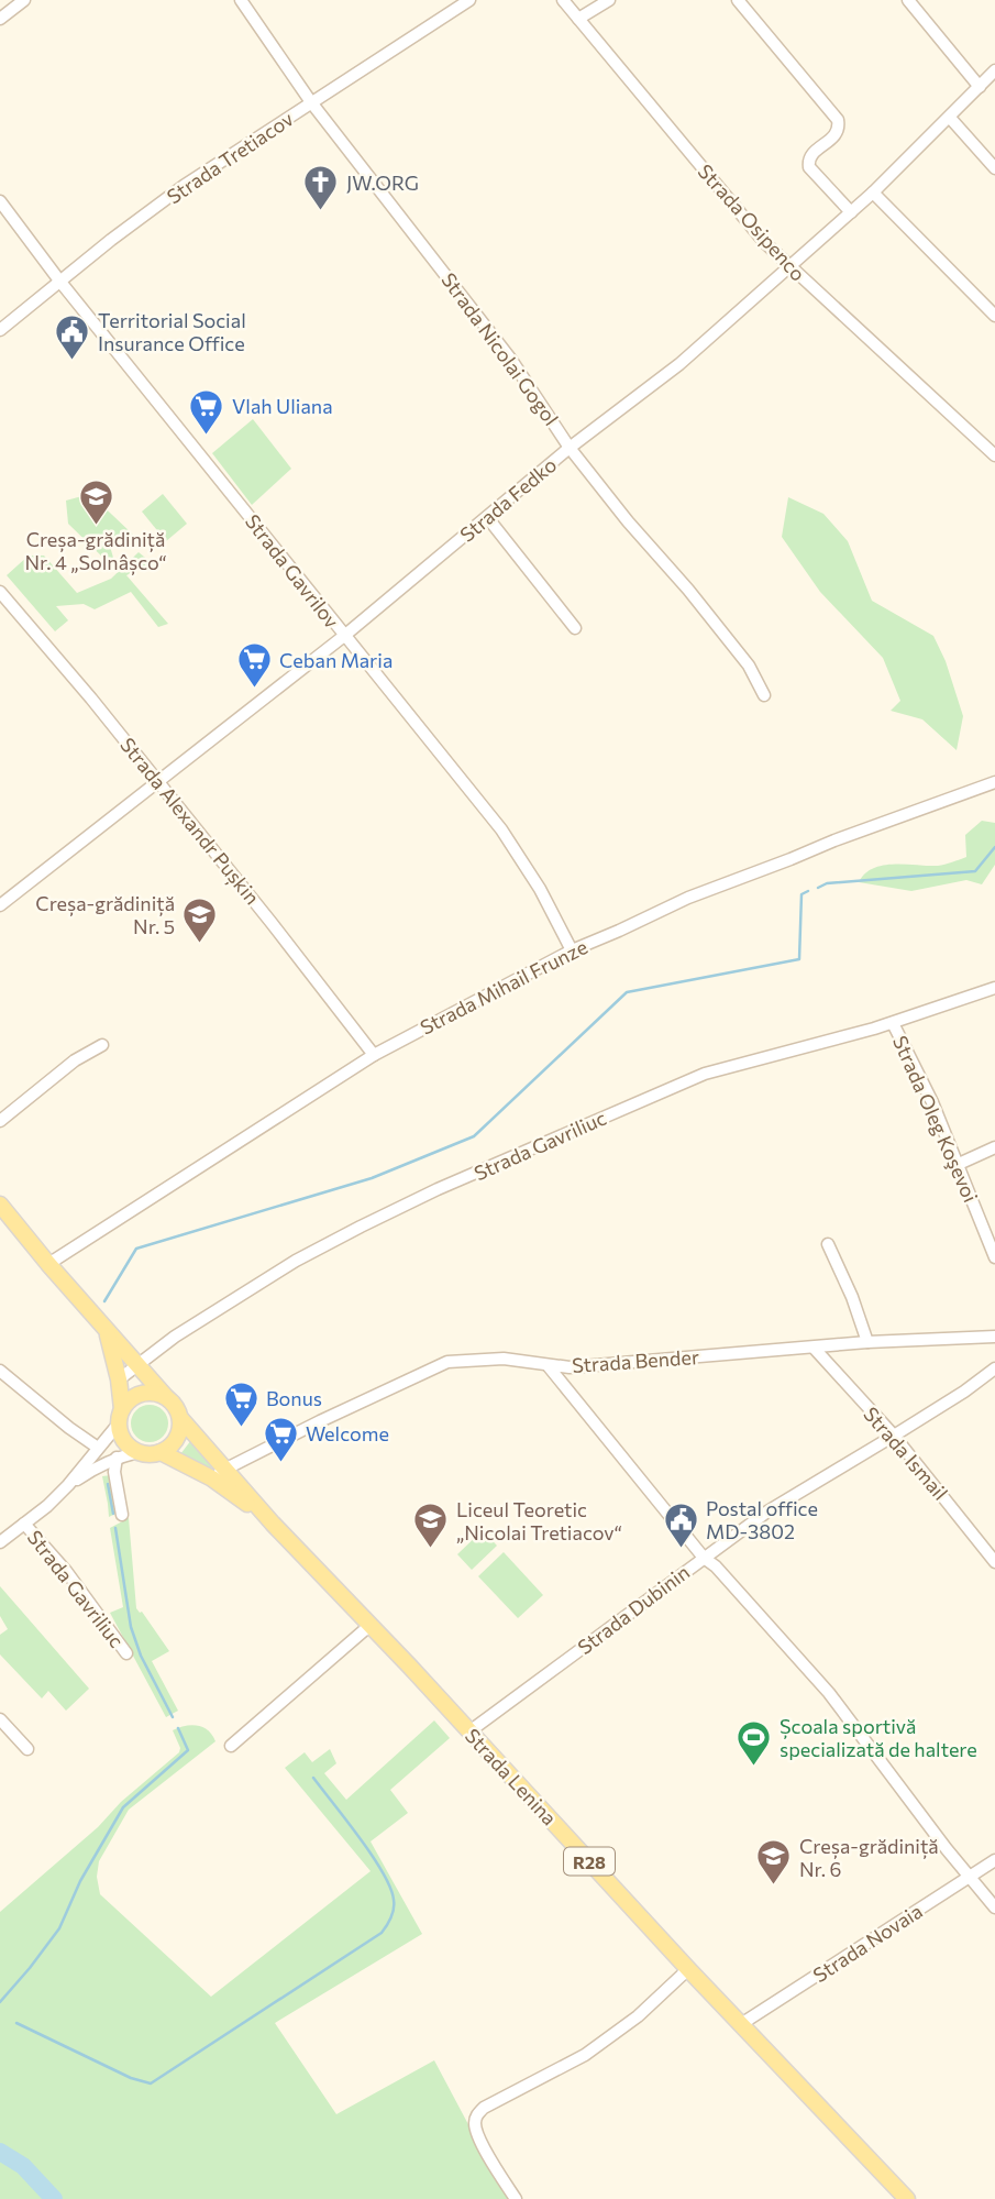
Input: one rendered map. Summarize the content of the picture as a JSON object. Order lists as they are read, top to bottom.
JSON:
{
  "streets": {
    "main road": ["Strada Lenina", "R28"],
    "street": [
      "Strada Tretiacov",
      "Strada Osipenco",
      "Strada Nicolai Gogol",
      "Strada Fedko",
      "Strada Gavrilov",
      "Strada Alexandr Pușkin",
      "Strada Mihail Frunze",
      "Strada Oleg Koşevoi",
      "Strada Gavriliuc",
      "Strada Bender",
      "Strada Ismail",
      "Strada Dubinin",
      "Strada Novaia"
    ]
  },
  "crossings": [
    ["Strada Tretiacov", "Strada Nicolai Gogol"],
    ["Strada Tretiacov", "Strada Gavrilov"],
    ["Strada Osipenco", "Strada Fedko"],
    ["Strada Nicolai Gogol", "Strada Fedko"],
    ["Strada Fedko", "Strada Gavrilov"],
    ["Strada Fedko", "Strada Alexandr Pușkin"],
    ["Strada Gavrilov", "Strada Mihail Frunze"],
    ["Strada Alexandr Pușkin", "Strada Mihail Frunze"],
    ["Strada Oleg Koşevoi", "Strada Gavriliuc"],
    ["Strada Gavriliuc", "R28"],
    ["Strada Bender", "Strada Ismail"],
    ["Strada Bender", "R28"],
    ["Strada Ismail", "Strada Dubinin"],
    ["Strada Dubinin", "Strada Lenina"],
    ["Strada Lenina", "R28"],
    ["Strada Lenina", "Strada Novaia"]
  ],
  "places": {
    "church": ["JW.ORG"],
    "public building": ["Territorial Social Insurance Office", "Postal office MD-3802"],
    "supermarket": [
      "Vlah Uliana",
      "Ceban Maria",
      "Bonus",
      "Welcome"
    ],
    "school or university": [
      "Creșa-grădiniță Nr. 4 „Solnâșco“",
      "Creșa-grădiniță Nr. 5",
      "Liceul Teoretic „Nicolai Tretiacov“",
      "Creșa-grădiniță Nr. 6"
    ],
    "sports": ["Școala sportivă specializată de haltere"]
  }
}
